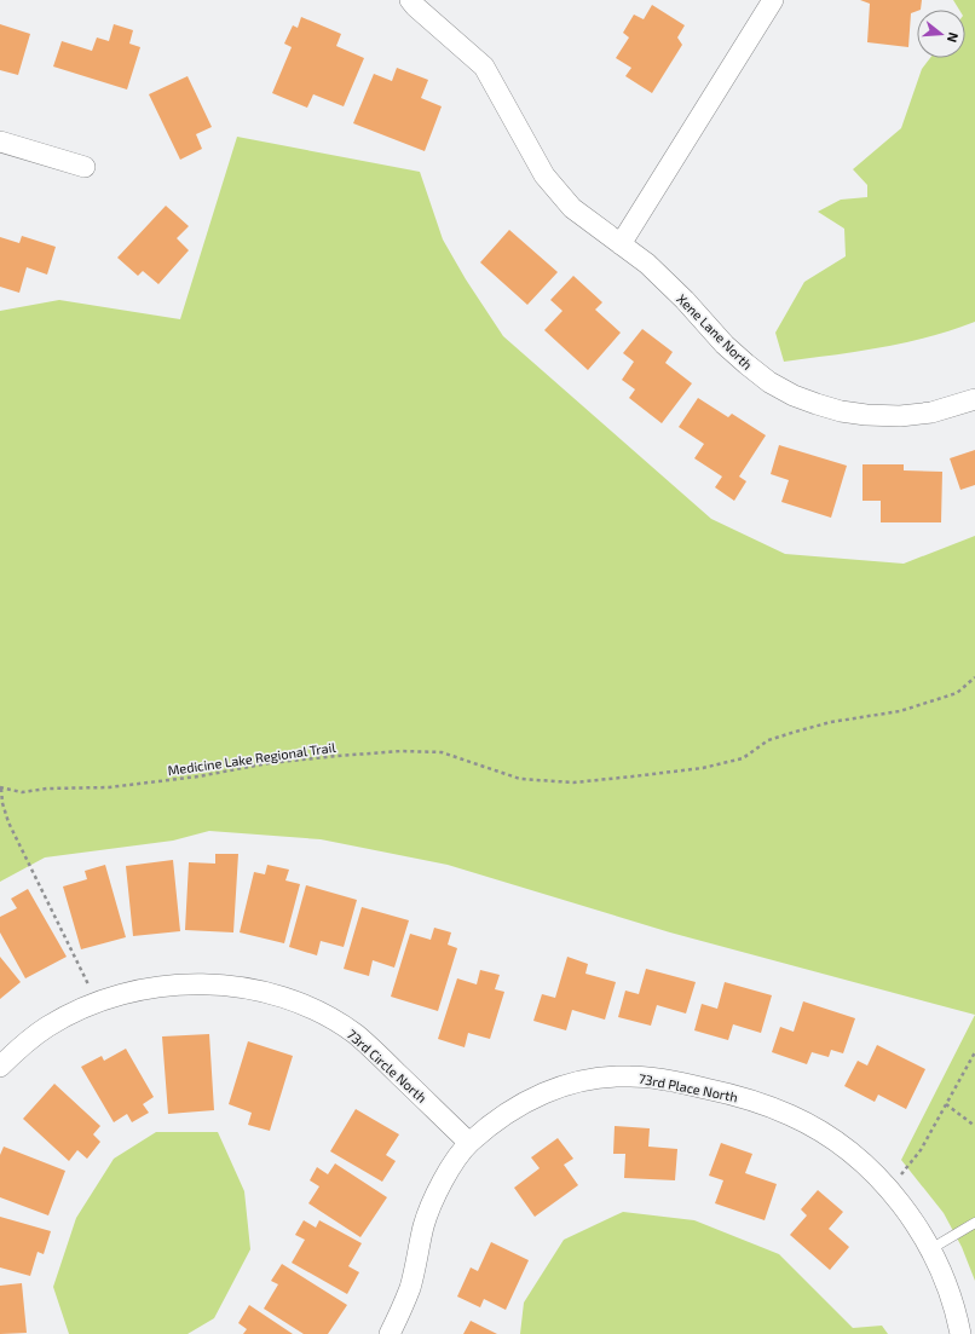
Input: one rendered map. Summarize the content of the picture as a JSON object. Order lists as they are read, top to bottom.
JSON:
{
  "streets": {
    "street": ["Xene Lane North", "73rd Circle North", "73rd Place North"],
    "path": ["Medicine Lake Regional Trail"]
  },
  "crossings": [
    ["73rd Circle North", "73rd Place North"]
  ],
  "north": "right"
}
